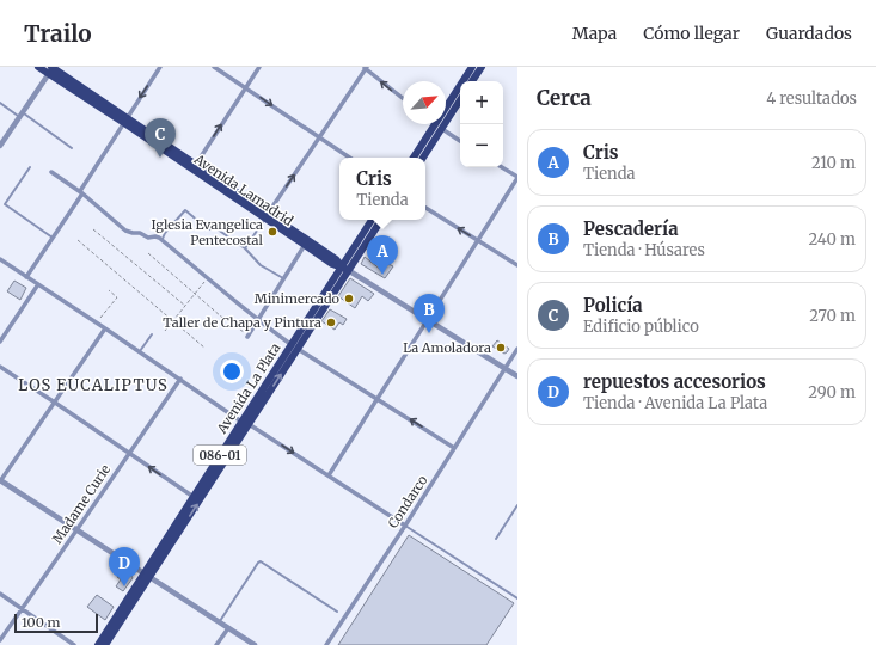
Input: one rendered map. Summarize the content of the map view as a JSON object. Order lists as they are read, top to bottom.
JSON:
{
  "streets": {
    "main road": ["Avenida Lamadrid", "Avenida La Plata", "086-01"],
    "street": ["Condarco", "Madame Curie"]
  },
  "crossings": [
    ["Avenida Lamadrid", "Avenida La Plata"],
    ["Avenida Lamadrid", "086-01"],
    ["Avenida Lamadrid", "Condarco"],
    ["Avenida La Plata", "086-01"]
  ],
  "districts": ["LOS EUCALIPTUS"],
  "places": [
    "Iglesia Evangelica Pentecostal",
    "Minimercado",
    "Taller de Chapa y Pintura",
    "La Amoladora"
  ],
  "scale_bar": "100 m",
  "north": "top right",
  "page": {
    "header": "Trailo",
    "nav": ["Mapa", "Cómo llegar", "Guardados"],
    "heading": ["Cerca", "4 resultados"],
    "map_buttons": ["+", "−"],
    "pins": [
      "C",
      "A",
      "B",
      "D"
    ],
    "list": [
      {
        "mark": "A",
        "name": "Cris",
        "note": "Tienda",
        "value": "210 m"
      },
      {
        "mark": "B",
        "name": "Pescadería",
        "note": "Tienda · Húsares",
        "value": "240 m"
      },
      {
        "mark": "C",
        "name": "Policía",
        "note": "Edificio público",
        "value": "270 m"
      },
      {
        "mark": "D",
        "name": "repuestos accesorios",
        "note": "Tienda · Avenida La Plata",
        "value": "290 m"
      }
    ],
    "popup": ["Cris", "Tienda"],
    "scale": "100 m"
  }
}
